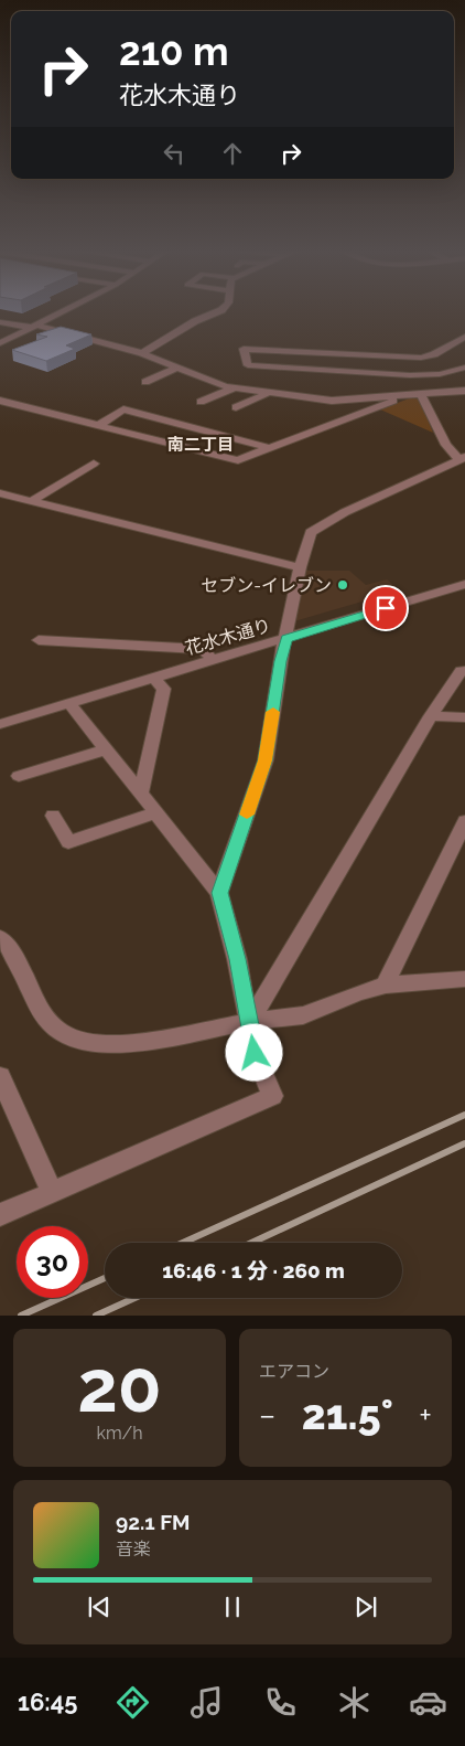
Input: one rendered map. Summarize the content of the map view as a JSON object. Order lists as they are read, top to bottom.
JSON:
{
  "streets": {
    "street": ["花水木通り"]
  },
  "districts": ["南二丁目"],
  "places": ["セブン-イレブン"],
  "page": {
    "turn": ["210 m", "花水木通り"],
    "limit": "30",
    "trip": "16:46 · 1 分 · 260 m",
    "tile": [
      ["20", "km/h"],
      "エアコン"
    ],
    "heat": ["−", "21.5°", "+"],
    "song": ["92.1 FM", "音楽"],
    "tabs": "16:45"
  }
}
